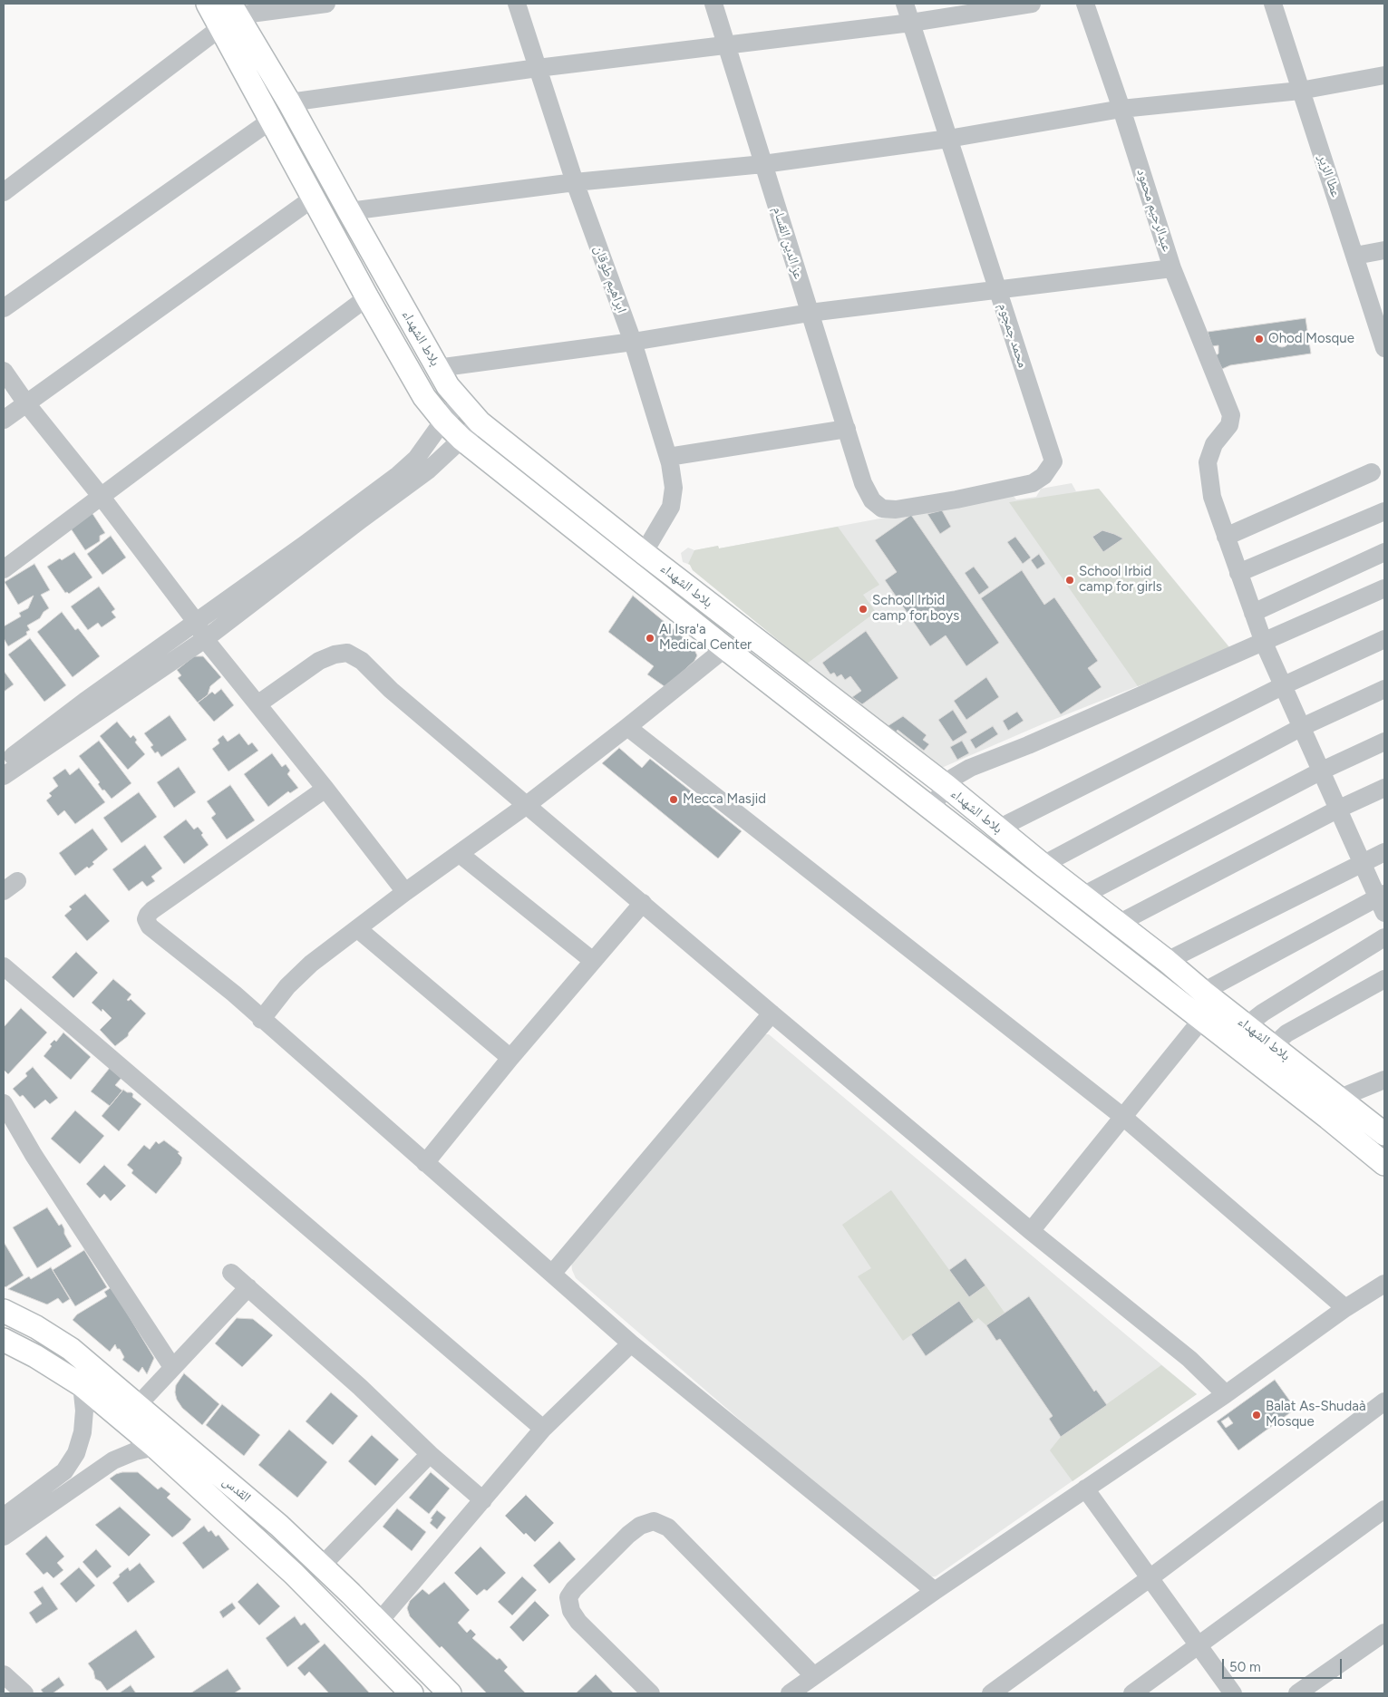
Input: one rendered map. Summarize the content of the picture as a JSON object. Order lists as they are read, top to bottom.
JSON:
{
  "streets": {
    "main road": ["بلاط الشهداء", "القدس"],
    "street": [
      "عطا الزير",
      "عبدالرحيم محمود",
      "عز الدين القسام",
      "ابراهيم طوقان",
      "محمد جمجوم"
    ]
  },
  "crossings": [
    ["عز الدين القسام", "محمد جمجوم"],
    ["ابراهيم طوقان", "بلاط الشهداء"]
  ],
  "places": [
    "Ohod Mosque",
    "School Irbid camp for girls",
    "School Irbid camp for boys",
    "Al Isra'a Medical Center",
    "Mecca Masjid",
    "Balat As-Shudaà Mosque"
  ],
  "scale_bar": "50 m"
}
